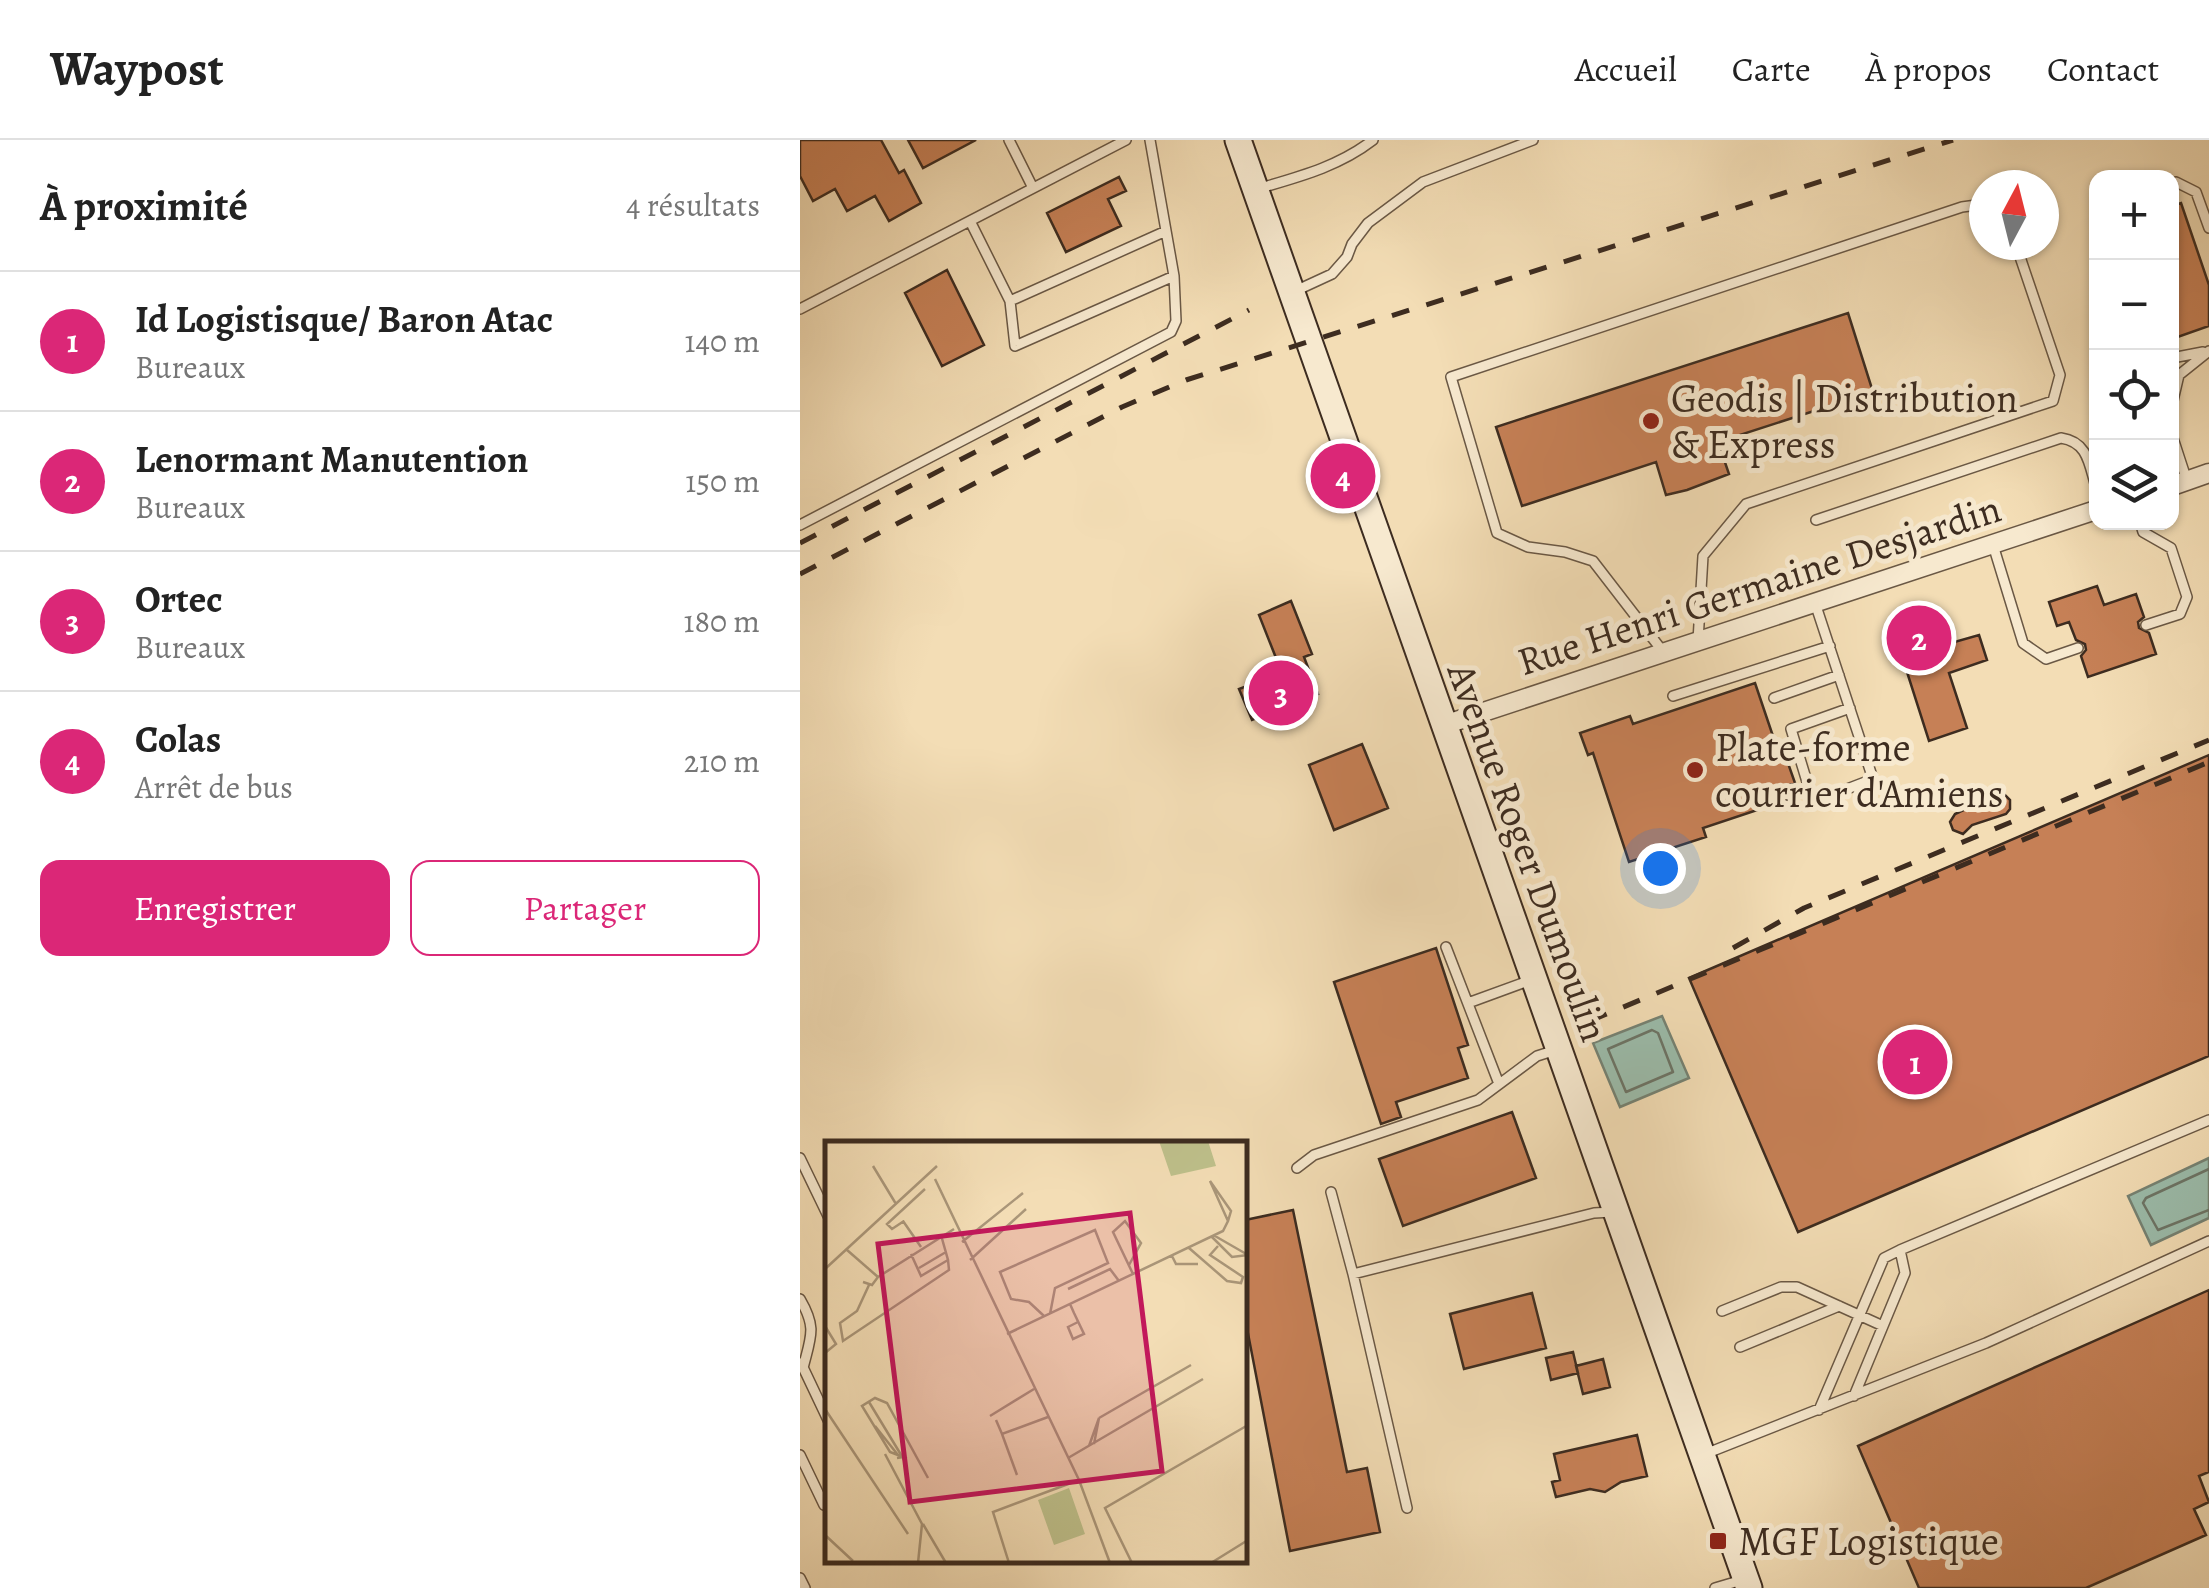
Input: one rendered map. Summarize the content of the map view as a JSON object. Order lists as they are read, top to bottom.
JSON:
{
  "streets": {
    "main road": ["Avenue Roger Dumoulin"],
    "street": ["Rue Henri Germaine Desjardin"]
  },
  "crossings": [
    ["Rue Henri Germaine Desjardin", "Avenue Roger Dumoulin"]
  ],
  "places": {
    "other": ["Geodis | Distribution & Express", "Plate-forme courrier d'Amiens"],
    "transit": ["MGF Logistique"]
  },
  "north": "top",
  "page": {
    "header": "Waypost",
    "nav": [
      "Accueil",
      "Carte",
      "À propos",
      "Contact"
    ],
    "heading": ["À proximité", "4 résultats"],
    "map_buttons": ["+", "−"],
    "list": [
      {
        "mark": "1",
        "name": "Id Logistisque/ Baron Atac",
        "note": "Bureaux",
        "value": "140 m"
      },
      {
        "mark": "2",
        "name": "Lenormant Manutention",
        "note": "Bureaux",
        "value": "150 m"
      },
      {
        "mark": "3",
        "name": "Ortec",
        "note": "Bureaux",
        "value": "180 m"
      },
      {
        "mark": "4",
        "name": "Colas",
        "note": "Arrêt de bus",
        "value": "210 m"
      }
    ],
    "pins": [
      "4",
      "2",
      "3",
      "1"
    ],
    "buttons": ["Enregistrer", "Partager"]
  }
}
